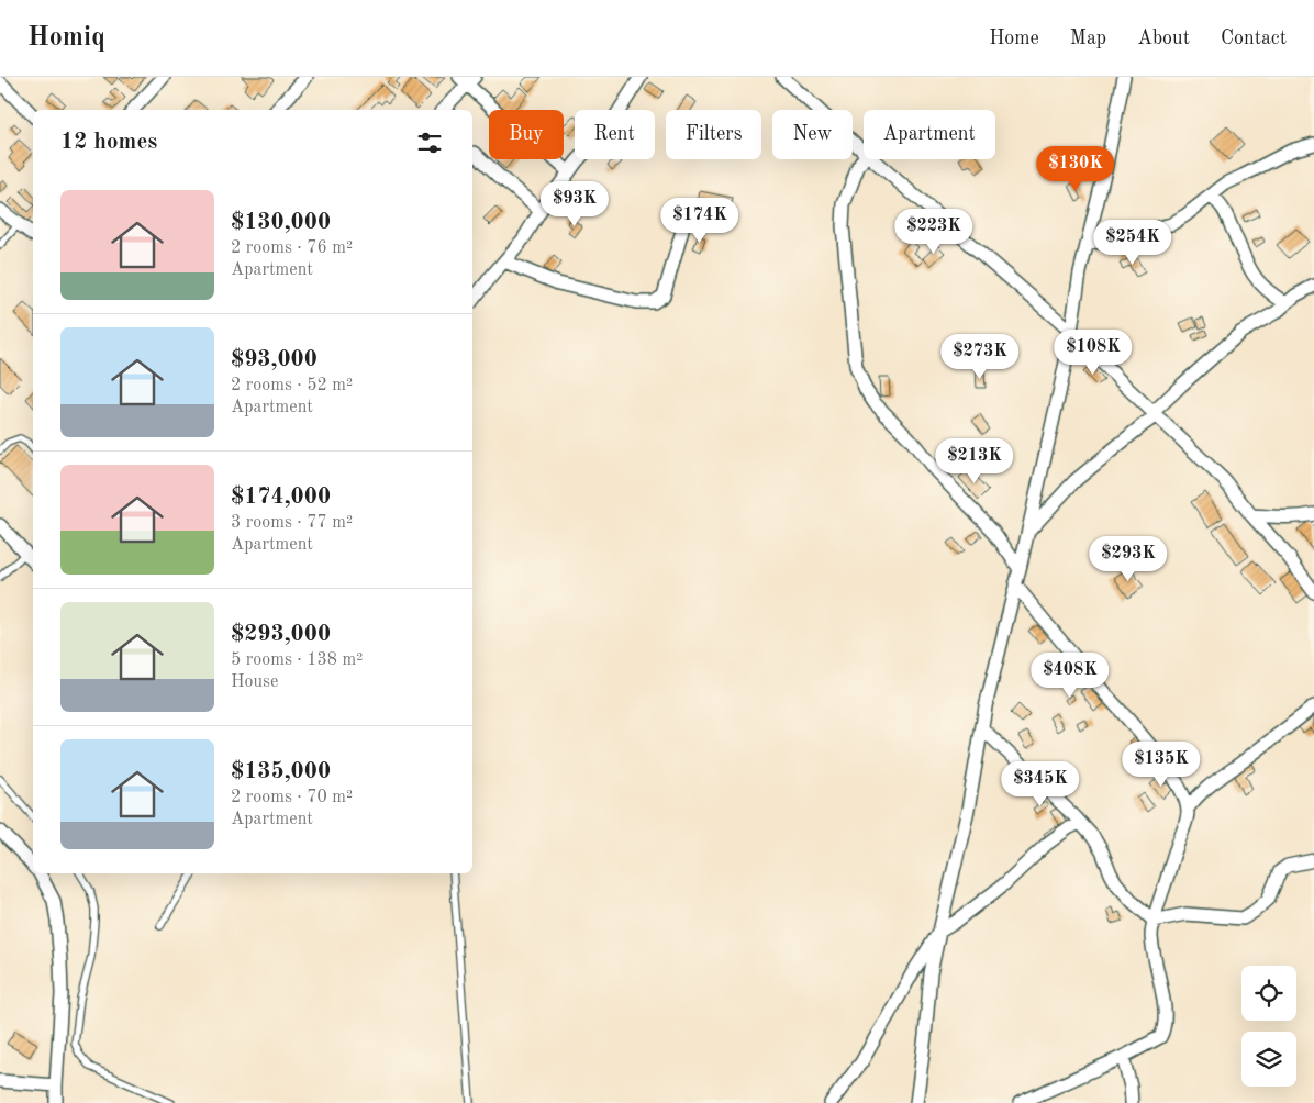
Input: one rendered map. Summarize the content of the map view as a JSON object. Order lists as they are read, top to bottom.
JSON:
{
  "page": {
    "header": "Homiq",
    "nav": [
      "Home",
      "Map",
      "About",
      "Contact"
    ],
    "chip": [
      "Buy",
      "Rent",
      "Filters",
      "New",
      "Apartment"
    ],
    "heading": "12 homes",
    "price": [
      "$130K",
      "$93K",
      "$174K",
      "$223K",
      "$254K",
      "$108K",
      "$273K",
      "$213K",
      "$293K",
      "$408K",
      "$135K",
      "$345K"
    ],
    "list": [
      {
        "name": "$130,000",
        "note": "2 rooms · 76 m² · Apartment"
      },
      {
        "name": "$93,000",
        "note": "2 rooms · 52 m² · Apartment"
      },
      {
        "name": "$174,000",
        "note": "3 rooms · 77 m² · Apartment"
      },
      {
        "name": "$293,000",
        "note": "5 rooms · 138 m² · House"
      },
      {
        "name": "$135,000",
        "note": "2 rooms · 70 m² · Apartment"
      }
    ]
  }
}
